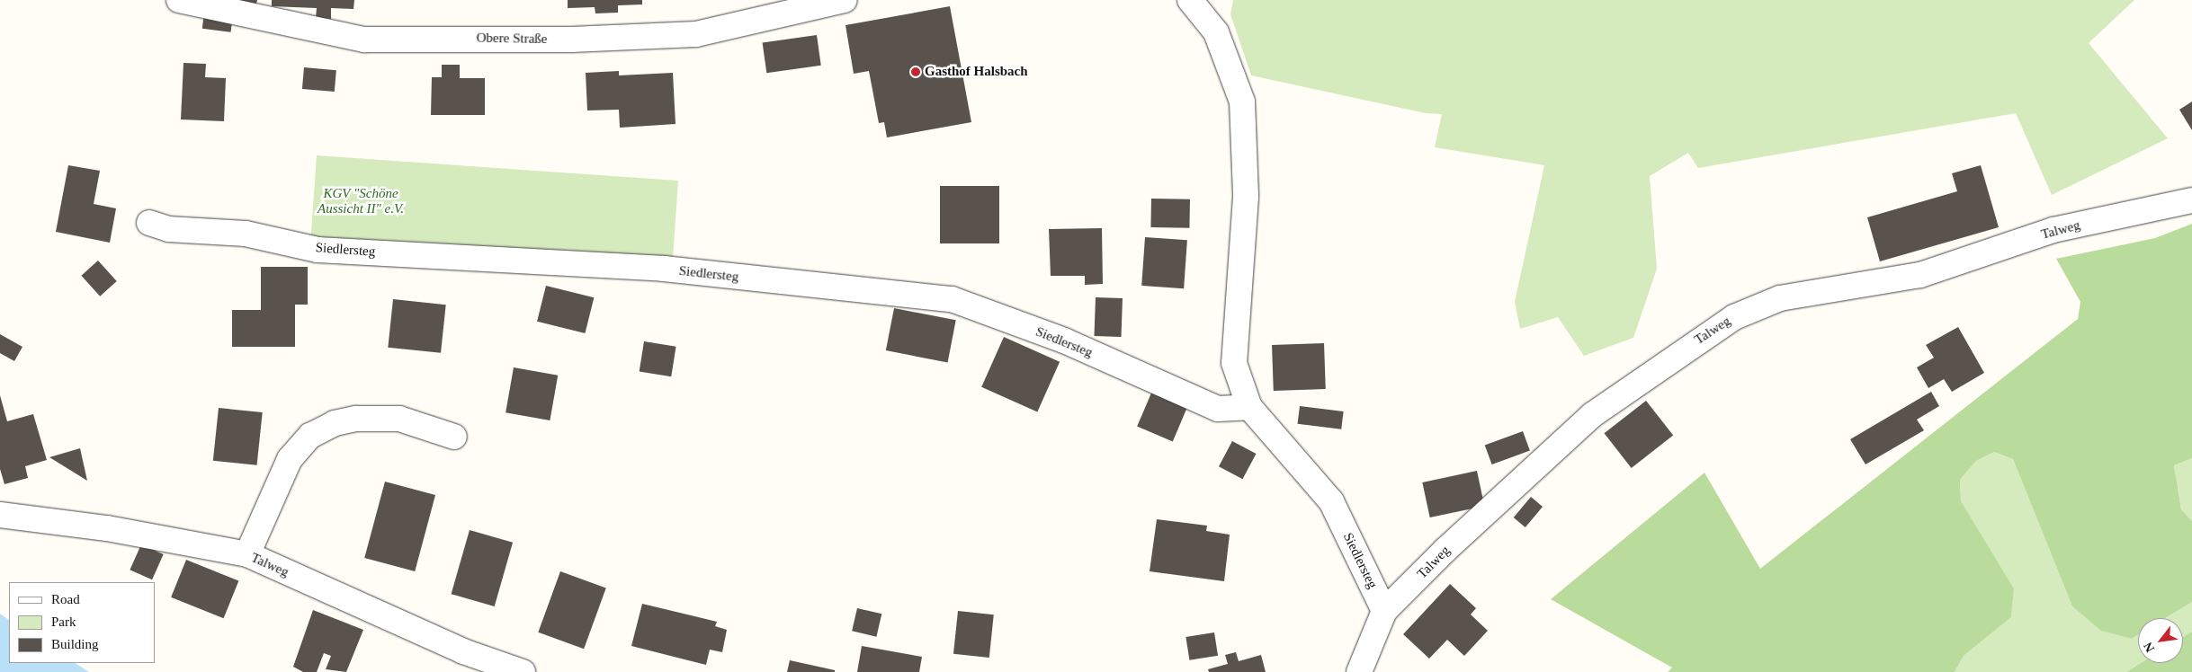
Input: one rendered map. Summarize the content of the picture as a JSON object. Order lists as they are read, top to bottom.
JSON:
{
  "streets": {
    "street": ["Obere Straße", "Talweg", "Siedlersteg"]
  },
  "crossings": [
    ["Talweg", "Siedlersteg"]
  ],
  "parks": ["KGV \"Schöne Aussicht II\" e.V."],
  "places": ["Gasthof Halsbach"],
  "legend": ["Road", "Park", "Building"],
  "north": "bottom left"
}
